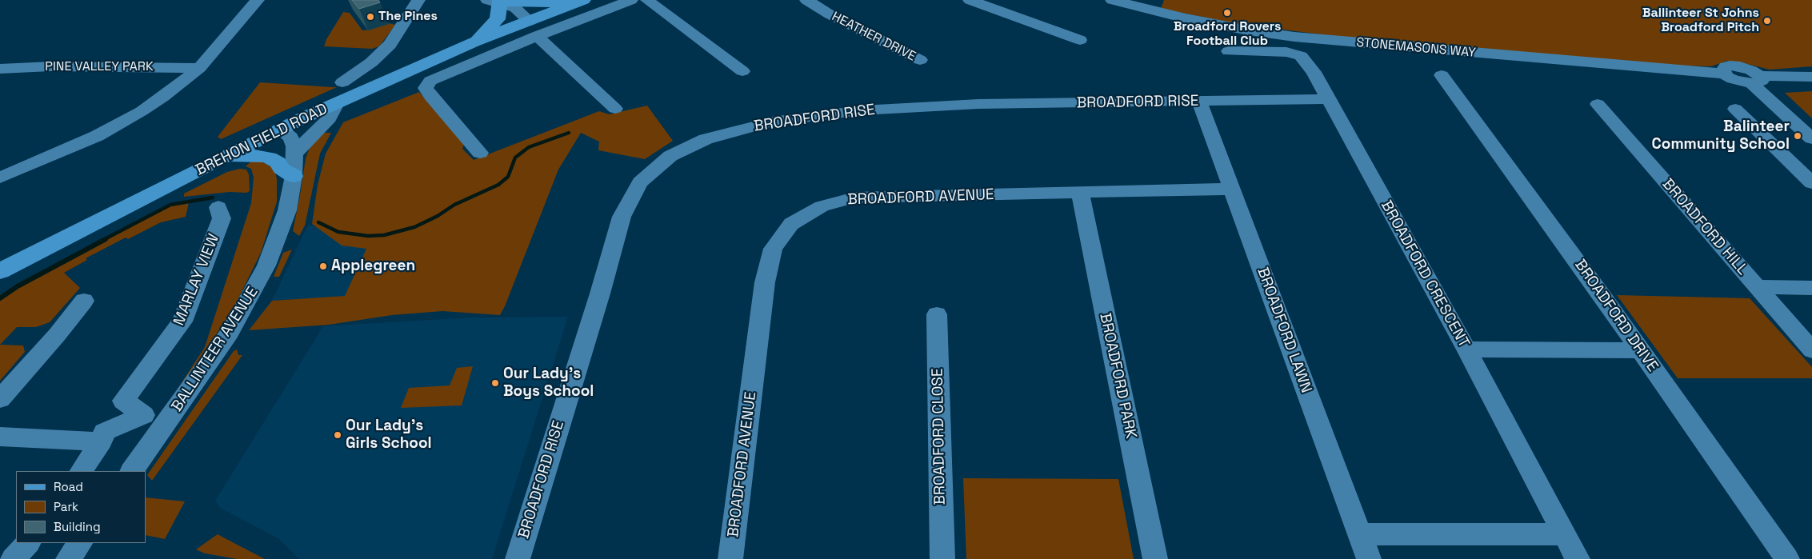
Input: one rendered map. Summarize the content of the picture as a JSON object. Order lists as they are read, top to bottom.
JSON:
{
  "streets": {
    "main road": ["BREHON FIELD ROAD"],
    "street": [
      "HEATHER DRIVE",
      "STONEMASONS WAY",
      "PINE VALLEY PARK",
      "BROADFORD RISE",
      "BROADFORD AVENUE",
      "BROADFORD HILL",
      "BROADFORD CRESCENT",
      "MARLAY VIEW",
      "BROADFORD DRIVE",
      "BROADFORD LAWN",
      "BALLINTEER AVENUE",
      "BROADFORD PARK",
      "BROADFORD CLOSE"
    ]
  },
  "crossings": [
    ["BROADFORD RISE", "BROADFORD CRESCENT"],
    ["BROADFORD RISE", "BROADFORD LAWN"],
    ["BREHON FIELD ROAD", "BALLINTEER AVENUE"],
    ["BROADFORD AVENUE", "BROADFORD LAWN"],
    ["BROADFORD AVENUE", "BROADFORD PARK"]
  ],
  "places": [
    "Broadford Rovers Football Club",
    "The Pines",
    "Ballinteer St Johns Broadford Pitch",
    "Balinteer Community School",
    "Applegreen",
    "Our Lady's Boys School",
    "Our Lady's Girls School"
  ],
  "legend": ["Road", "Park", "Building"]
}
